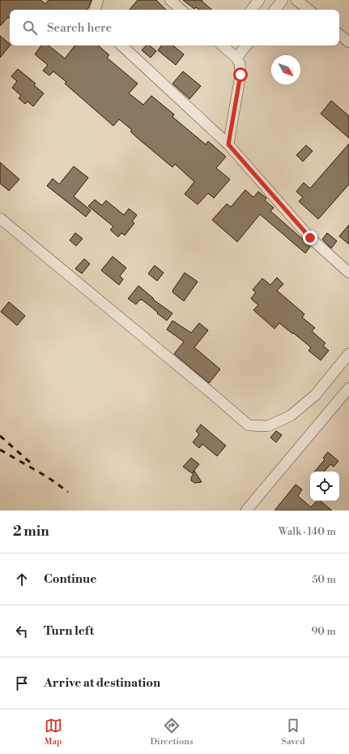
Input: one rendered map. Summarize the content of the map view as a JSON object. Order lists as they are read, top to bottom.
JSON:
{
  "north": "bottom right",
  "page": {
    "search": "Search here",
    "heading": ["2 min", "Walk · 140 m"],
    "list": [
      ["Continue", "50 m"],
      ["Turn left", "90 m"],
      "Arrive at destination"
    ],
    "nav": ["Map", "Directions", "Saved"]
  }
}
